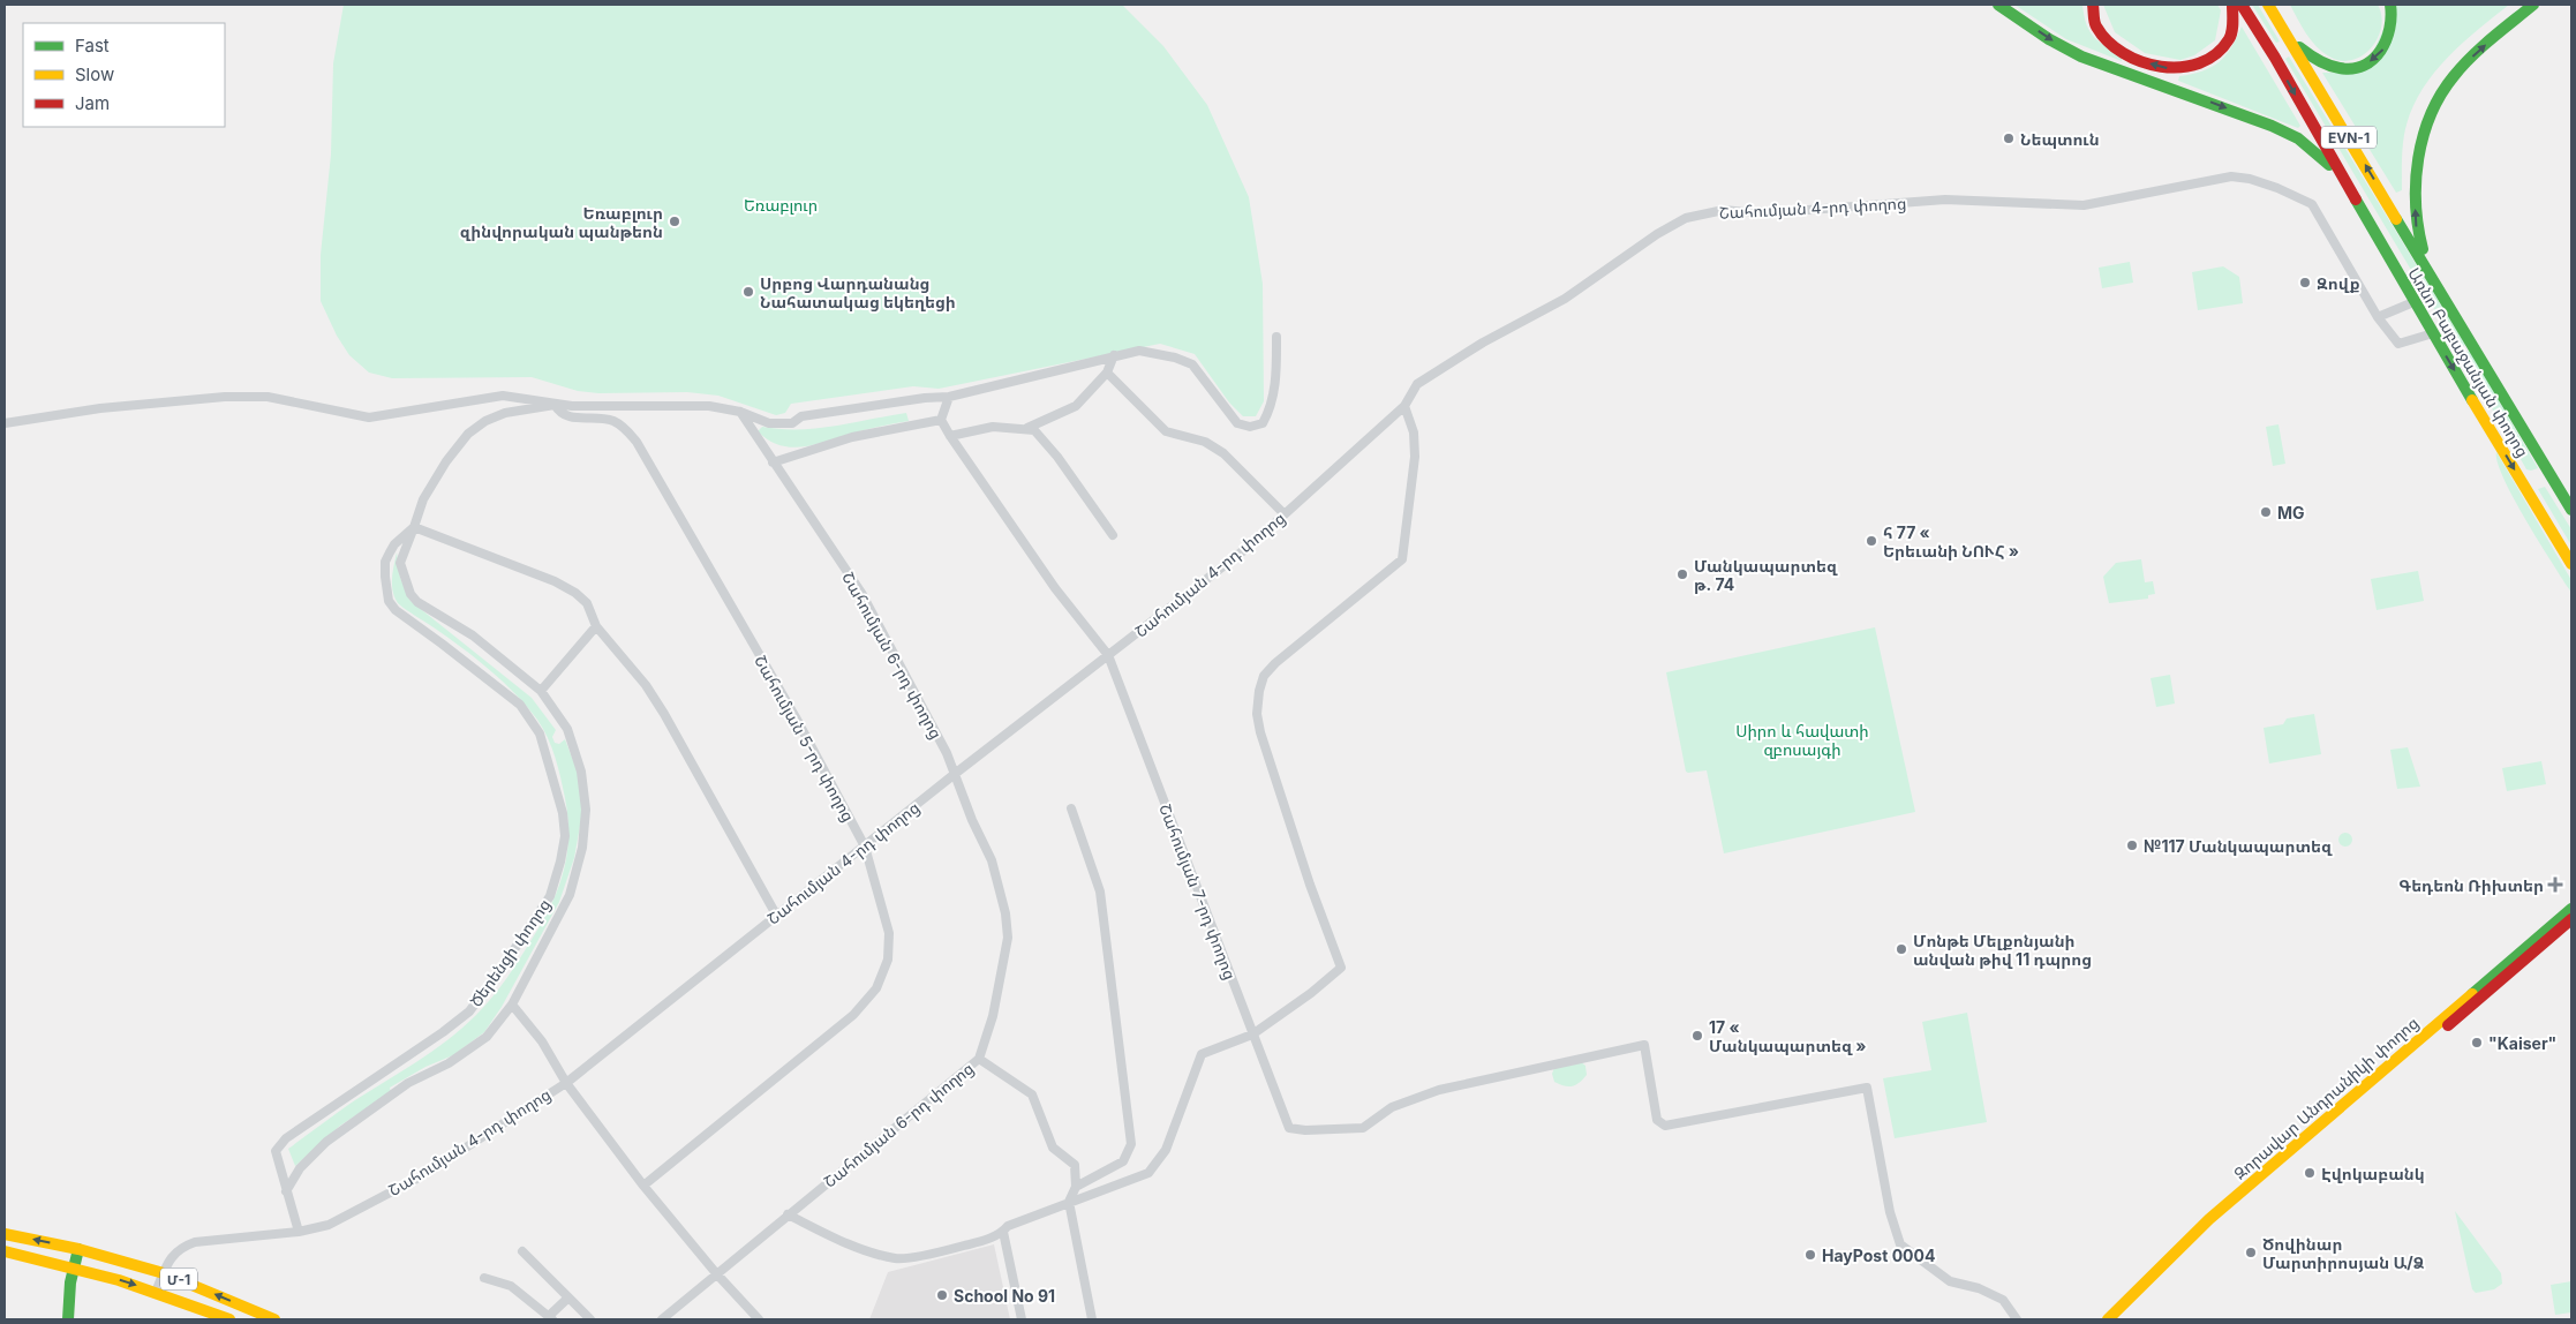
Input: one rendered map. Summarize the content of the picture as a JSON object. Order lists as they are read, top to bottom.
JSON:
{
  "streets": {
    "main road": [
      "EVN-1",
      "Առնո Բաբաջանյան փողոց",
      "Զորավար Անդրանիկի փողոց",
      "Մ-1"
    ],
    "street": [
      "Շահումյան 4-րդ փողոց",
      "Շահումյան 6-րդ փողոց",
      "Շահումյան 5-րդ փողոց",
      "Շահումյան 7-րդ փողոց",
      "Ծերենցի փողոց"
    ]
  },
  "crossings": [
    ["EVN-1", "Առնո Բաբաջանյան փողոց"],
    ["Շահումյան 4-րդ փողոց", "Առնո Բաբաջանյան փողոց"],
    ["Շահումյան 4-րդ փողոց", "Շահումյան 6-րդ փողոց"],
    ["Շահումյան 4-րդ փողոց", "Շահումյան 5-րդ փողոց"],
    ["Շահումյան 4-րդ փողոց", "Շահումյան 7-րդ փողոց"],
    ["Շահումյան 4-րդ փողոց", "Ծերենցի փողոց"],
    ["Շահումյան 4-րդ փողոց", "Մ-1"],
    ["Շահումյան 6-րդ փողոց", "Ծերենցի փողոց"],
    ["Շահումյան 5-րդ փողոց", "Ծերենցի փողոց"]
  ],
  "parks": ["Եռաբլուր", "Սիրո և հավատի զբոսայգի"],
  "places": {
    "other": [
      "Նեպտուն",
      "Եռաբլուր զինվորական պանթեոն",
      "Զովք",
      "Սրբոց Վարդանանց Նահատակաց եկեղեցի",
      "MG",
      "հ 77 « Երեւանի ՆՈՒՀ »",
      "Մանկապարտեզ թ․ 74",
      "№117 Մանկապարտեզ",
      "Մոնթե Մելքոնյանի անվան թիվ 11 դպրոց",
      "17 « Մանկապարտեզ »",
      "\"Kaiser\"",
      "Էվոկաբանկ",
      "Ծովինար Մարտիրոսյան Ա/Ձ",
      "HayPost 0004",
      "School No 91"
    ],
    "health": ["Գեդեոն Ռիխտեր"]
  },
  "legend": ["Fast", "Slow", "Jam"]
}
